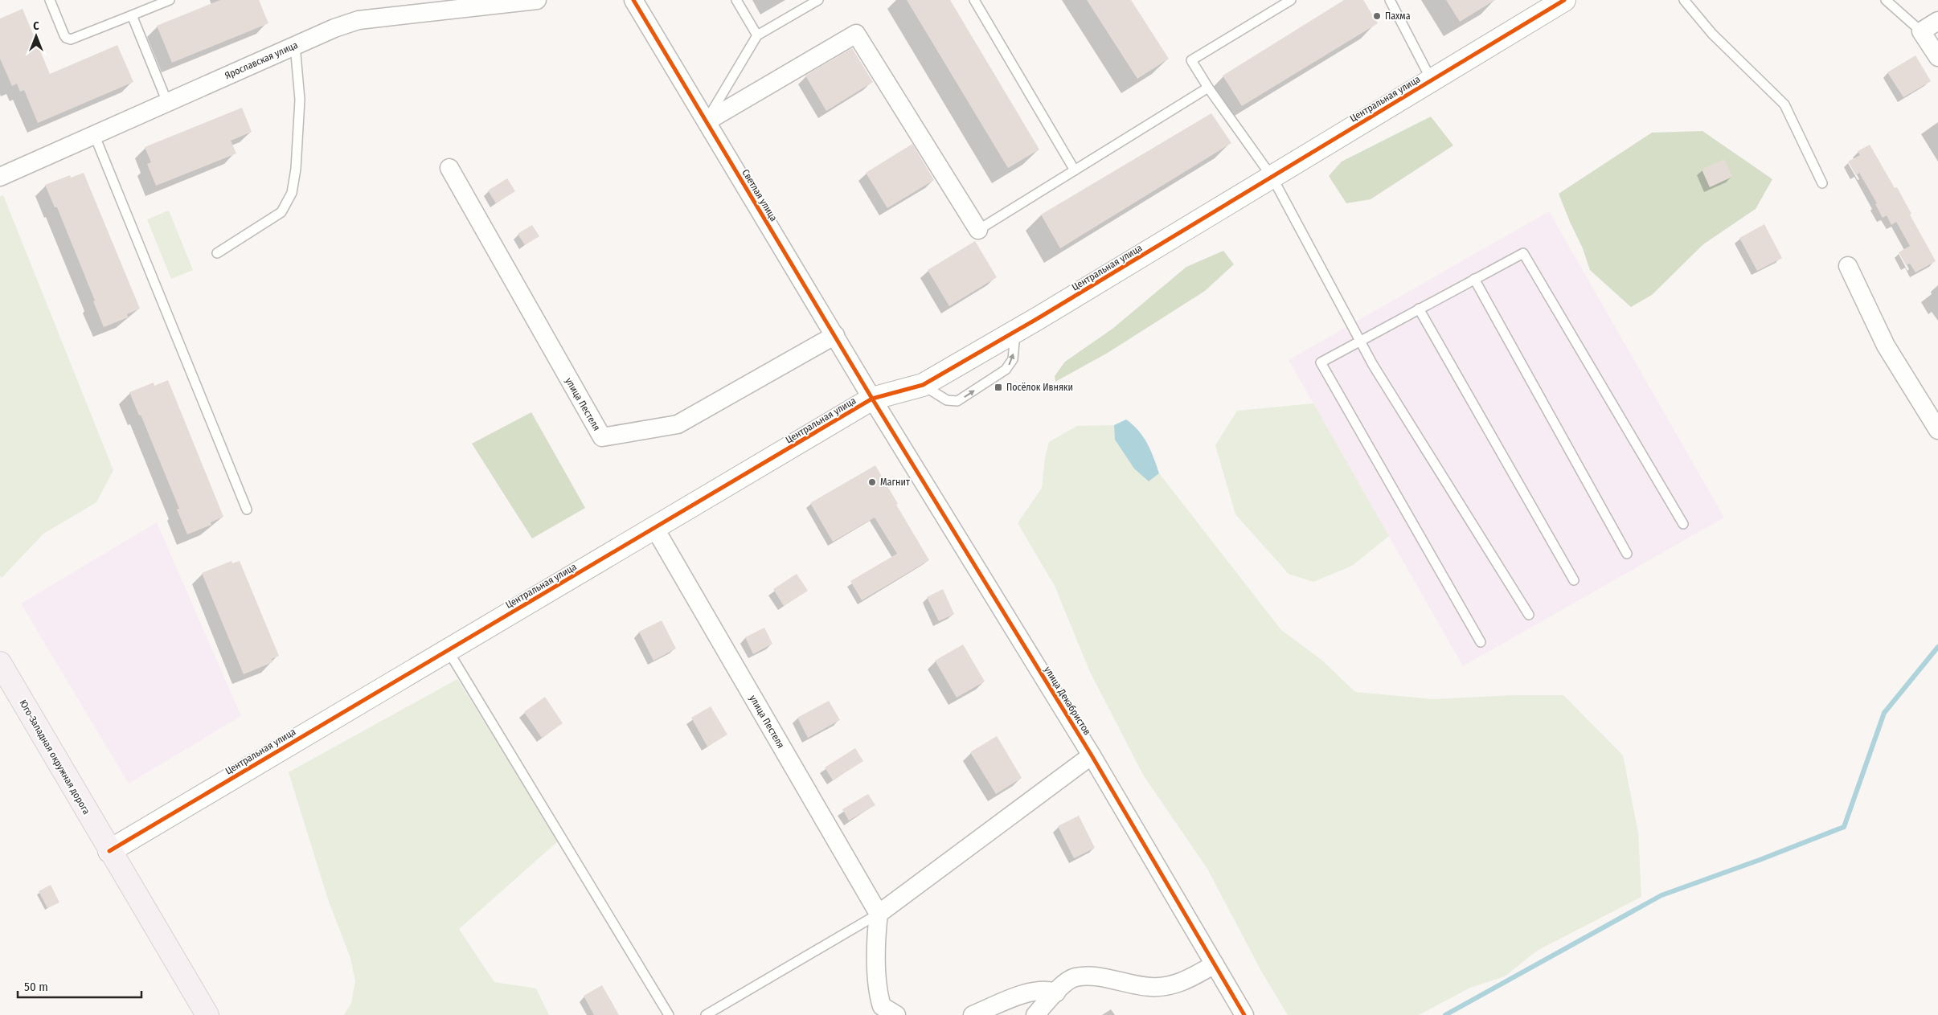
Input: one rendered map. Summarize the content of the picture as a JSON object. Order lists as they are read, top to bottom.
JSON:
{
  "streets": {
    "highway": ["Юго-Западная окружная дорога"],
    "street": [
      "Ярославская улица",
      "Центральная улица",
      "Светлая улица",
      "улица Пестеля",
      "улица Декабристов"
    ]
  },
  "crossings": [
    ["Центральная улица", "Светлая улица"],
    ["Центральная улица", "улица Пестеля"],
    ["Центральная улица", "улица Декабристов"],
    ["Центральная улица", "Юго-Западная окружная дорога"],
    ["Светлая улица", "улица Пестеля"],
    ["Светлая улица", "улица Декабристов"]
  ],
  "places": {
    "other": ["Пахма", "Магнит"],
    "transit": ["Посёлок Ивняки"]
  },
  "scale_bar": "50 m",
  "north": "top"
}
